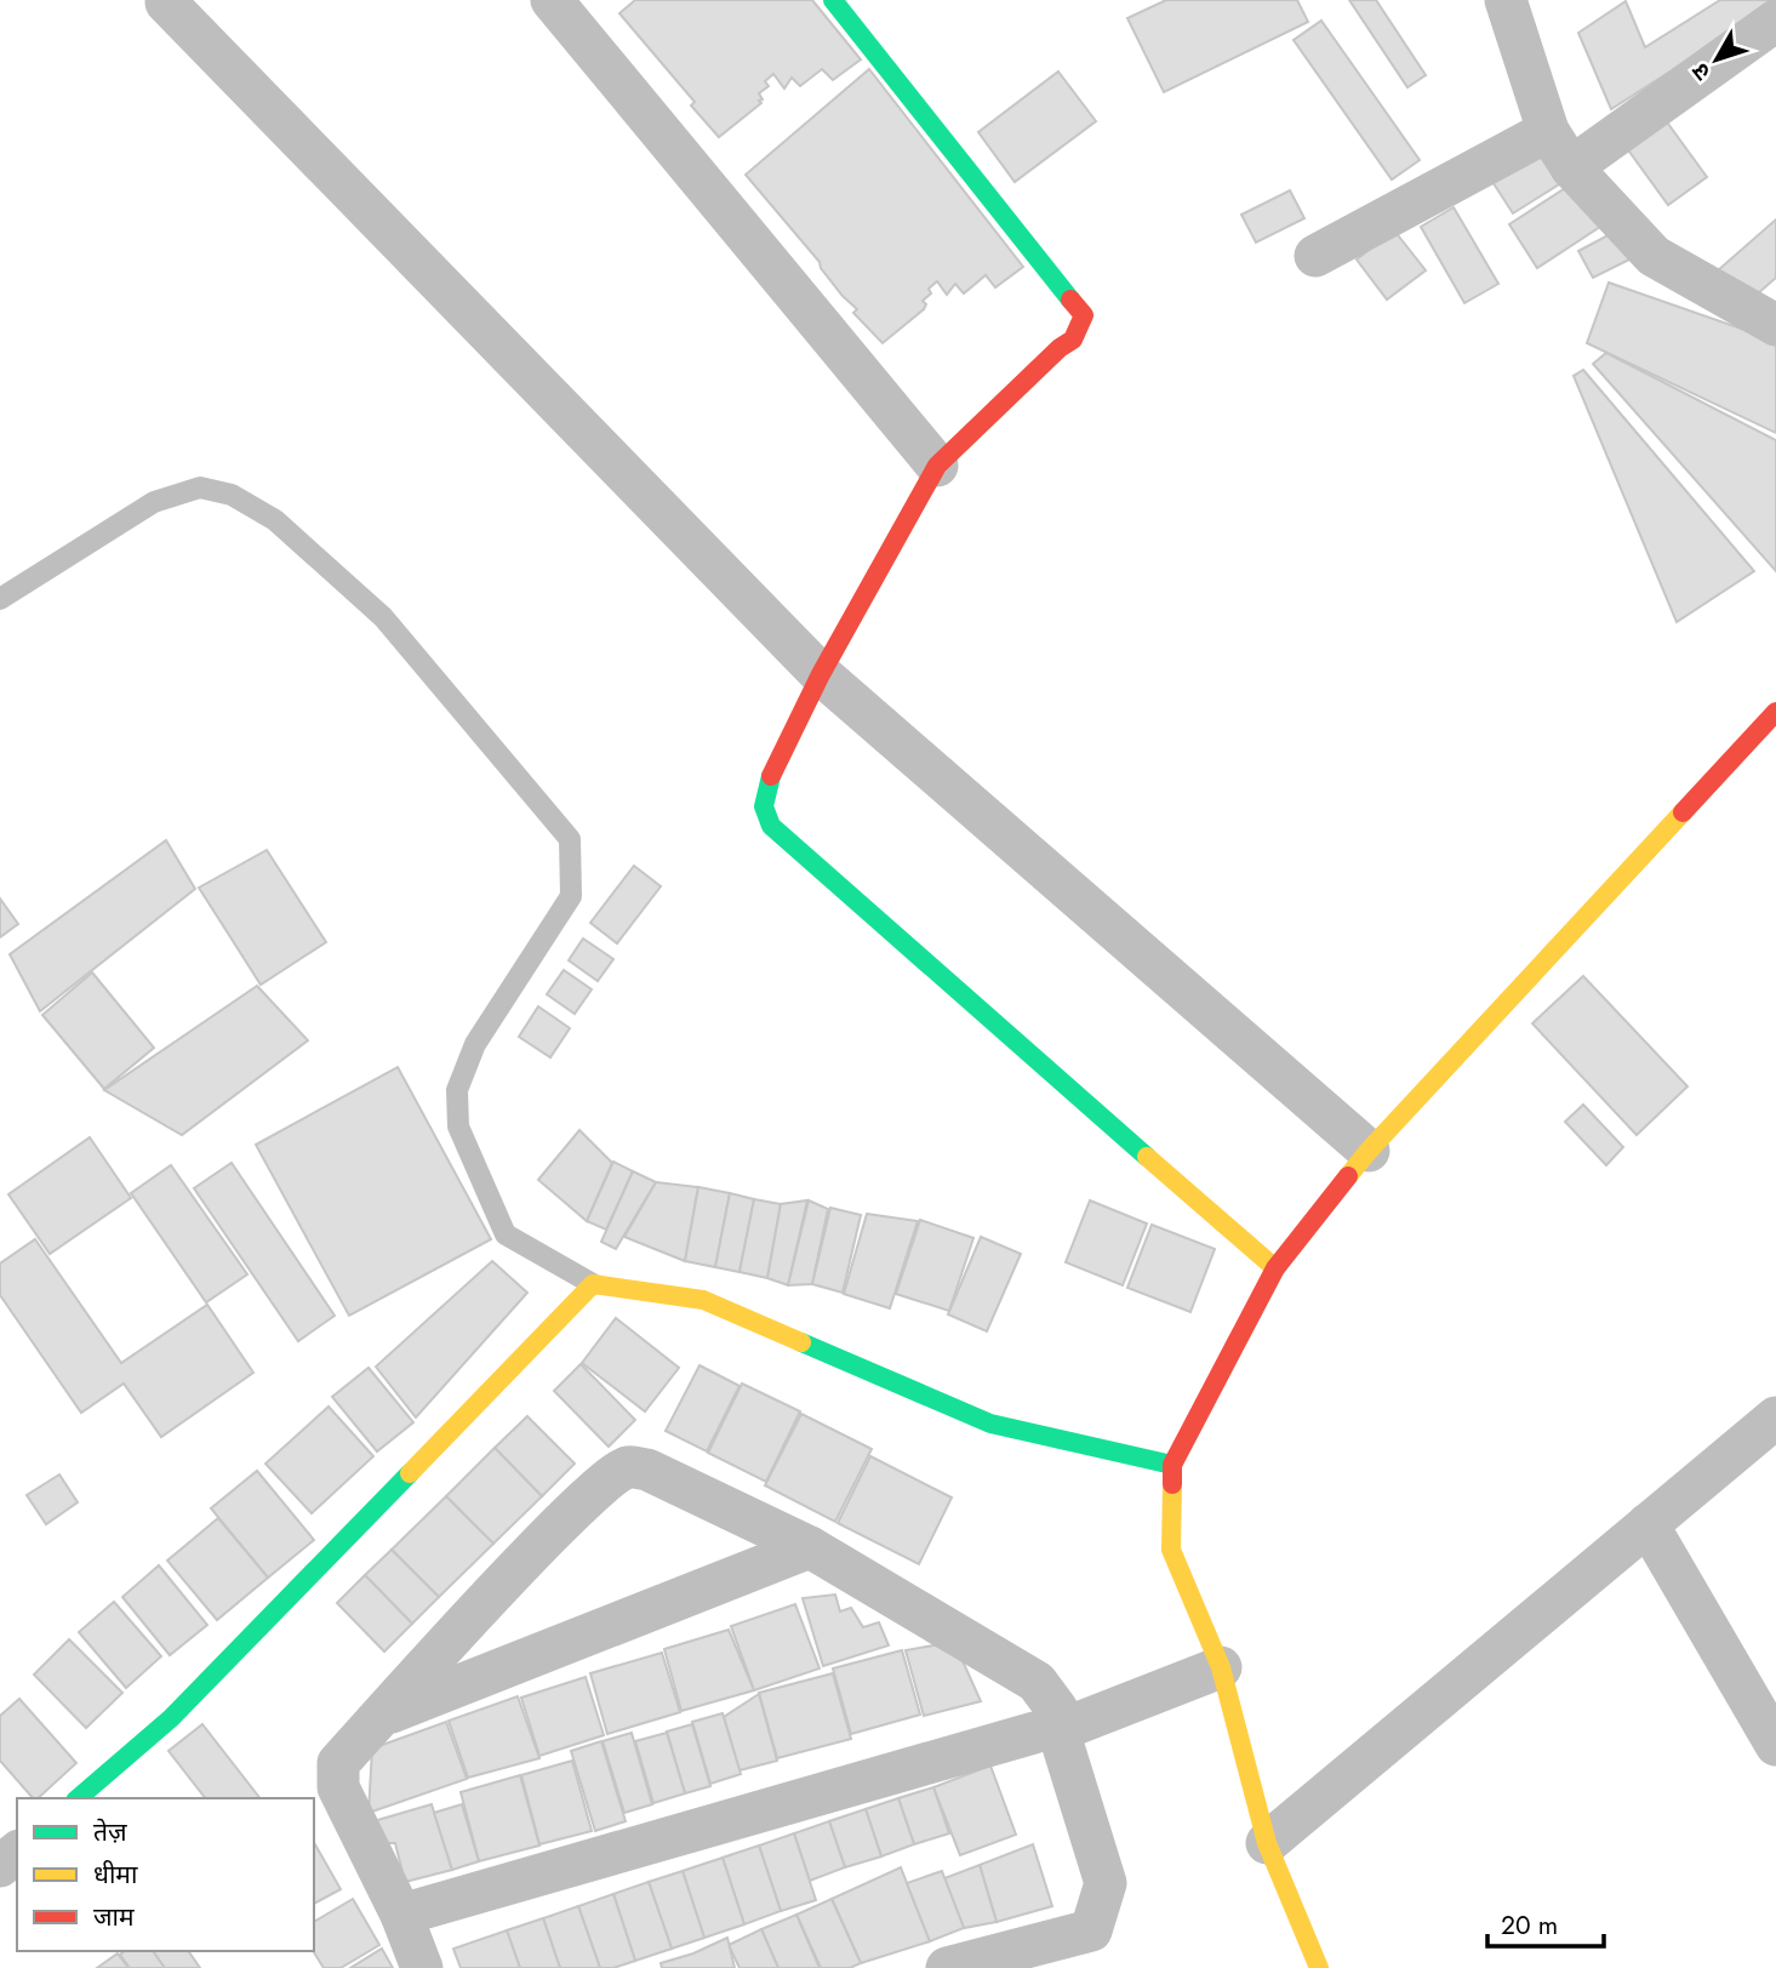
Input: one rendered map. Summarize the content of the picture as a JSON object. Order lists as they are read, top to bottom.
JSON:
{
  "legend": ["तेज़", "धीमा", "जाम"],
  "scale_bar": "20 m",
  "north": "bottom left"
}
